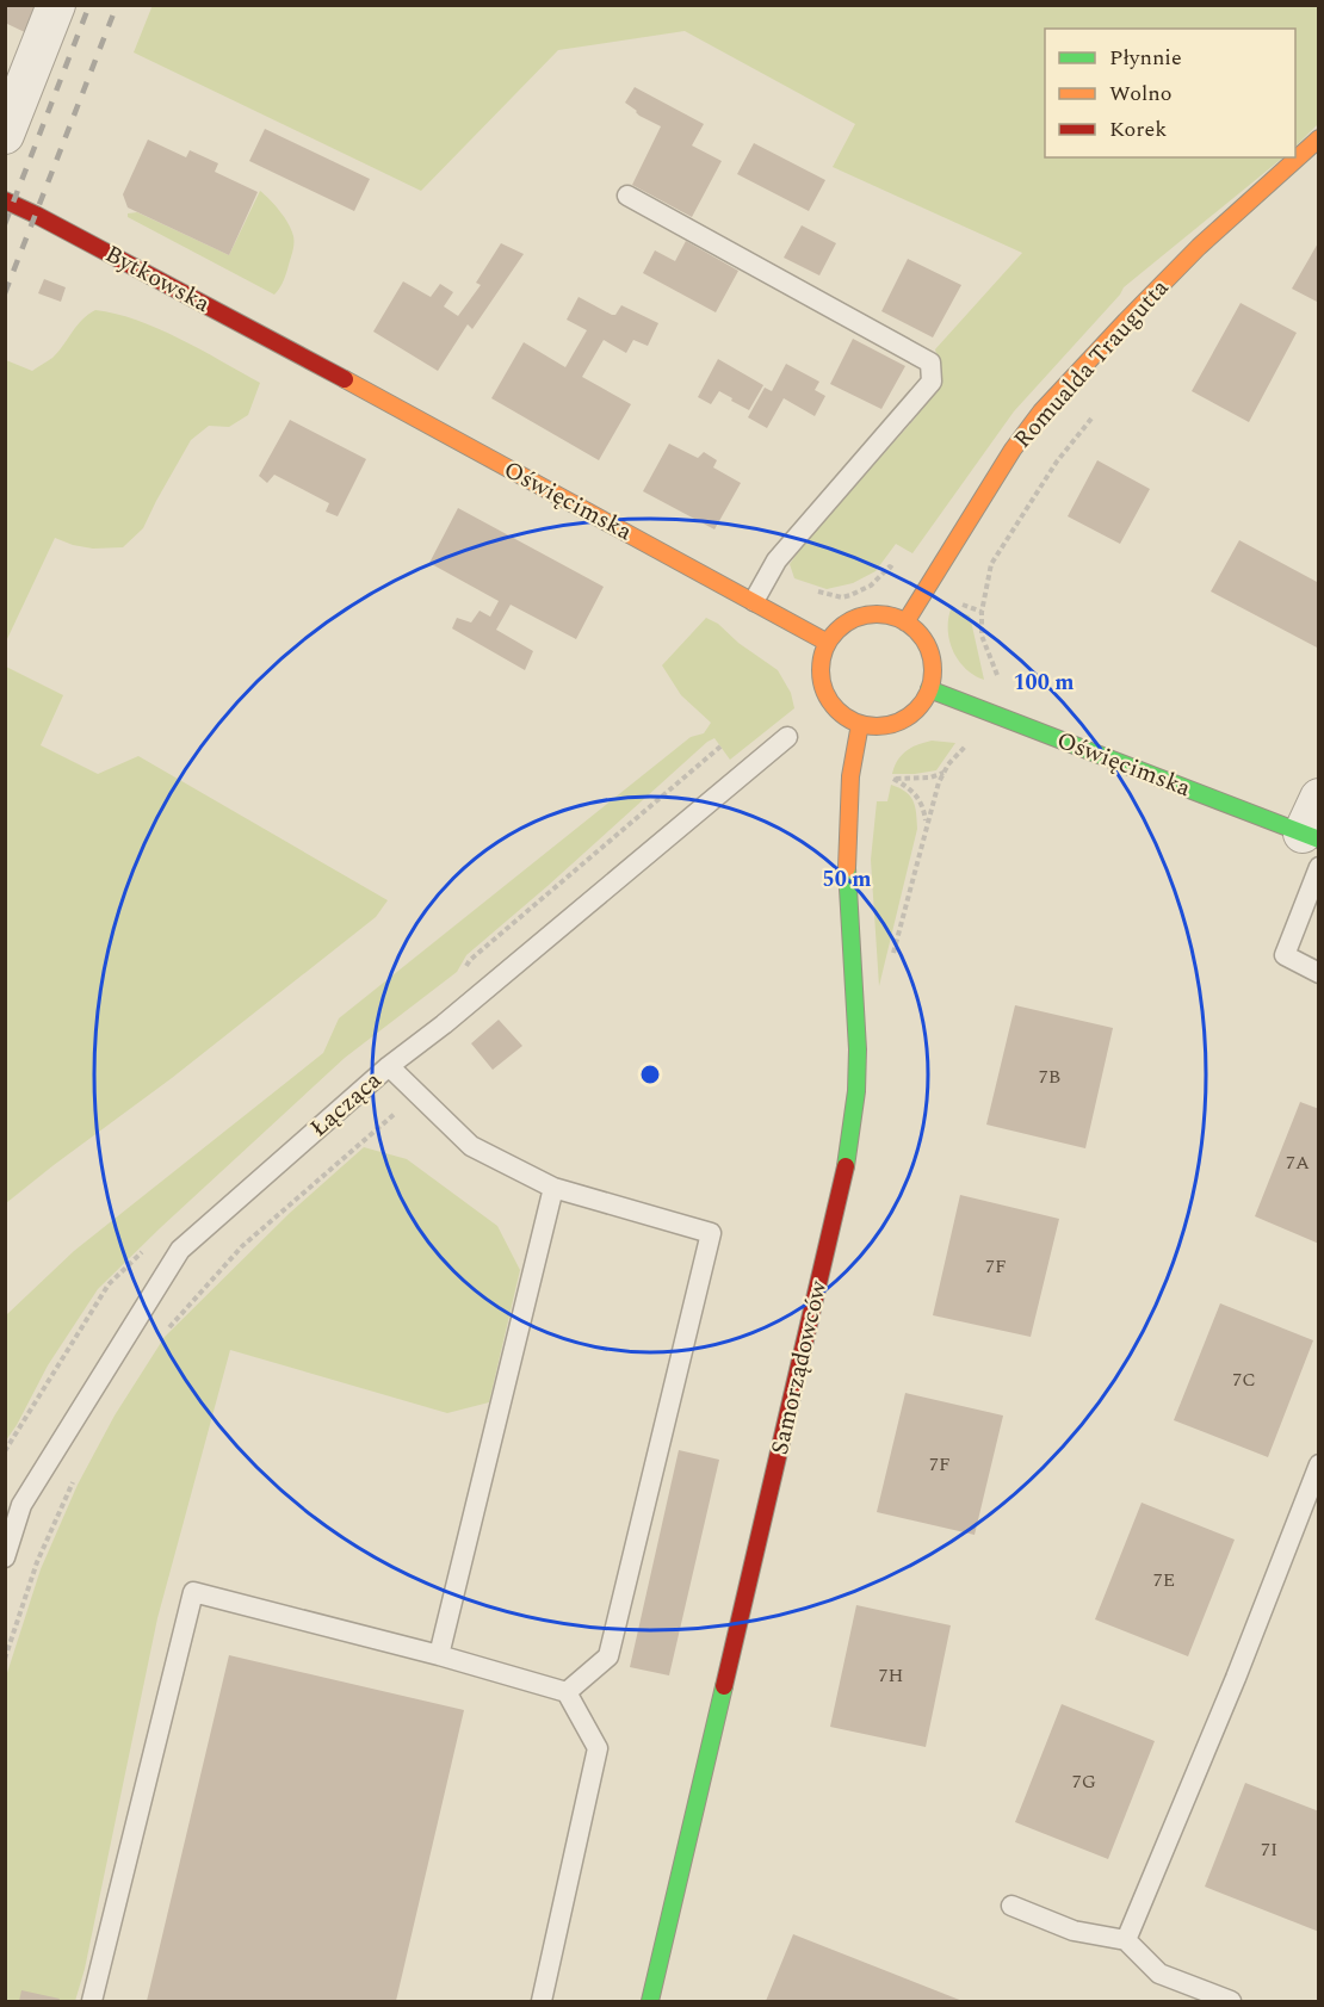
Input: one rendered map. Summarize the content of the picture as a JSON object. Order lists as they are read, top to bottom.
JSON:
{
  "streets": {
    "street": [
      "Bytkowska",
      "Romualda Traugutta",
      "Oświęcimska",
      "Samorządowców"
    ],
    "lane": ["Łącząca"]
  },
  "crossings": [
    ["Bytkowska", "Oświęcimska"],
    ["Romualda Traugutta", "Oświęcimska"],
    ["Romualda Traugutta", "Samorządowców"],
    ["Oświęcimska", "Samorządowców"]
  ],
  "house_numbers": [
    "7B",
    "7A",
    "7F",
    "7C",
    "7F",
    "7E",
    "7H",
    "7G",
    "7I"
  ],
  "legend": ["Płynnie", "Wolno", "Korek"],
  "rings": ["100 m", "50 m"]
}
